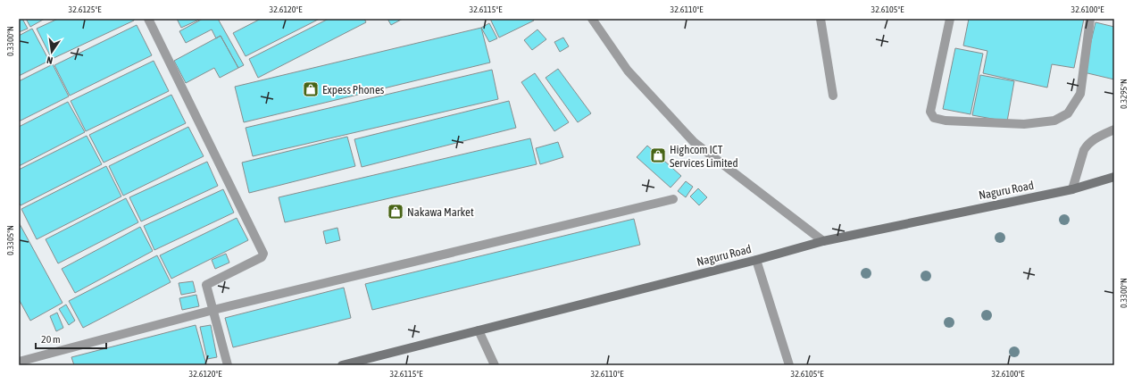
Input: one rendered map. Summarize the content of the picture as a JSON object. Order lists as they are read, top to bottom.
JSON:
{
  "streets": {
    "street": ["Naguru Road"]
  },
  "places": {
    "shop": ["Expess Phones", "Highcom ICT Services Limited", "Nakawa Market"]
  },
  "scale_bar": "20 m",
  "north": "bottom",
  "coordinates": [
    "32.6125°E",
    "32.6120°E",
    "32.6115°E",
    "32.6110°E",
    "32.6105°E",
    "32.6100°E",
    "0.3300°N",
    "0.3295°N",
    "0.3305°N"
  ]
}
